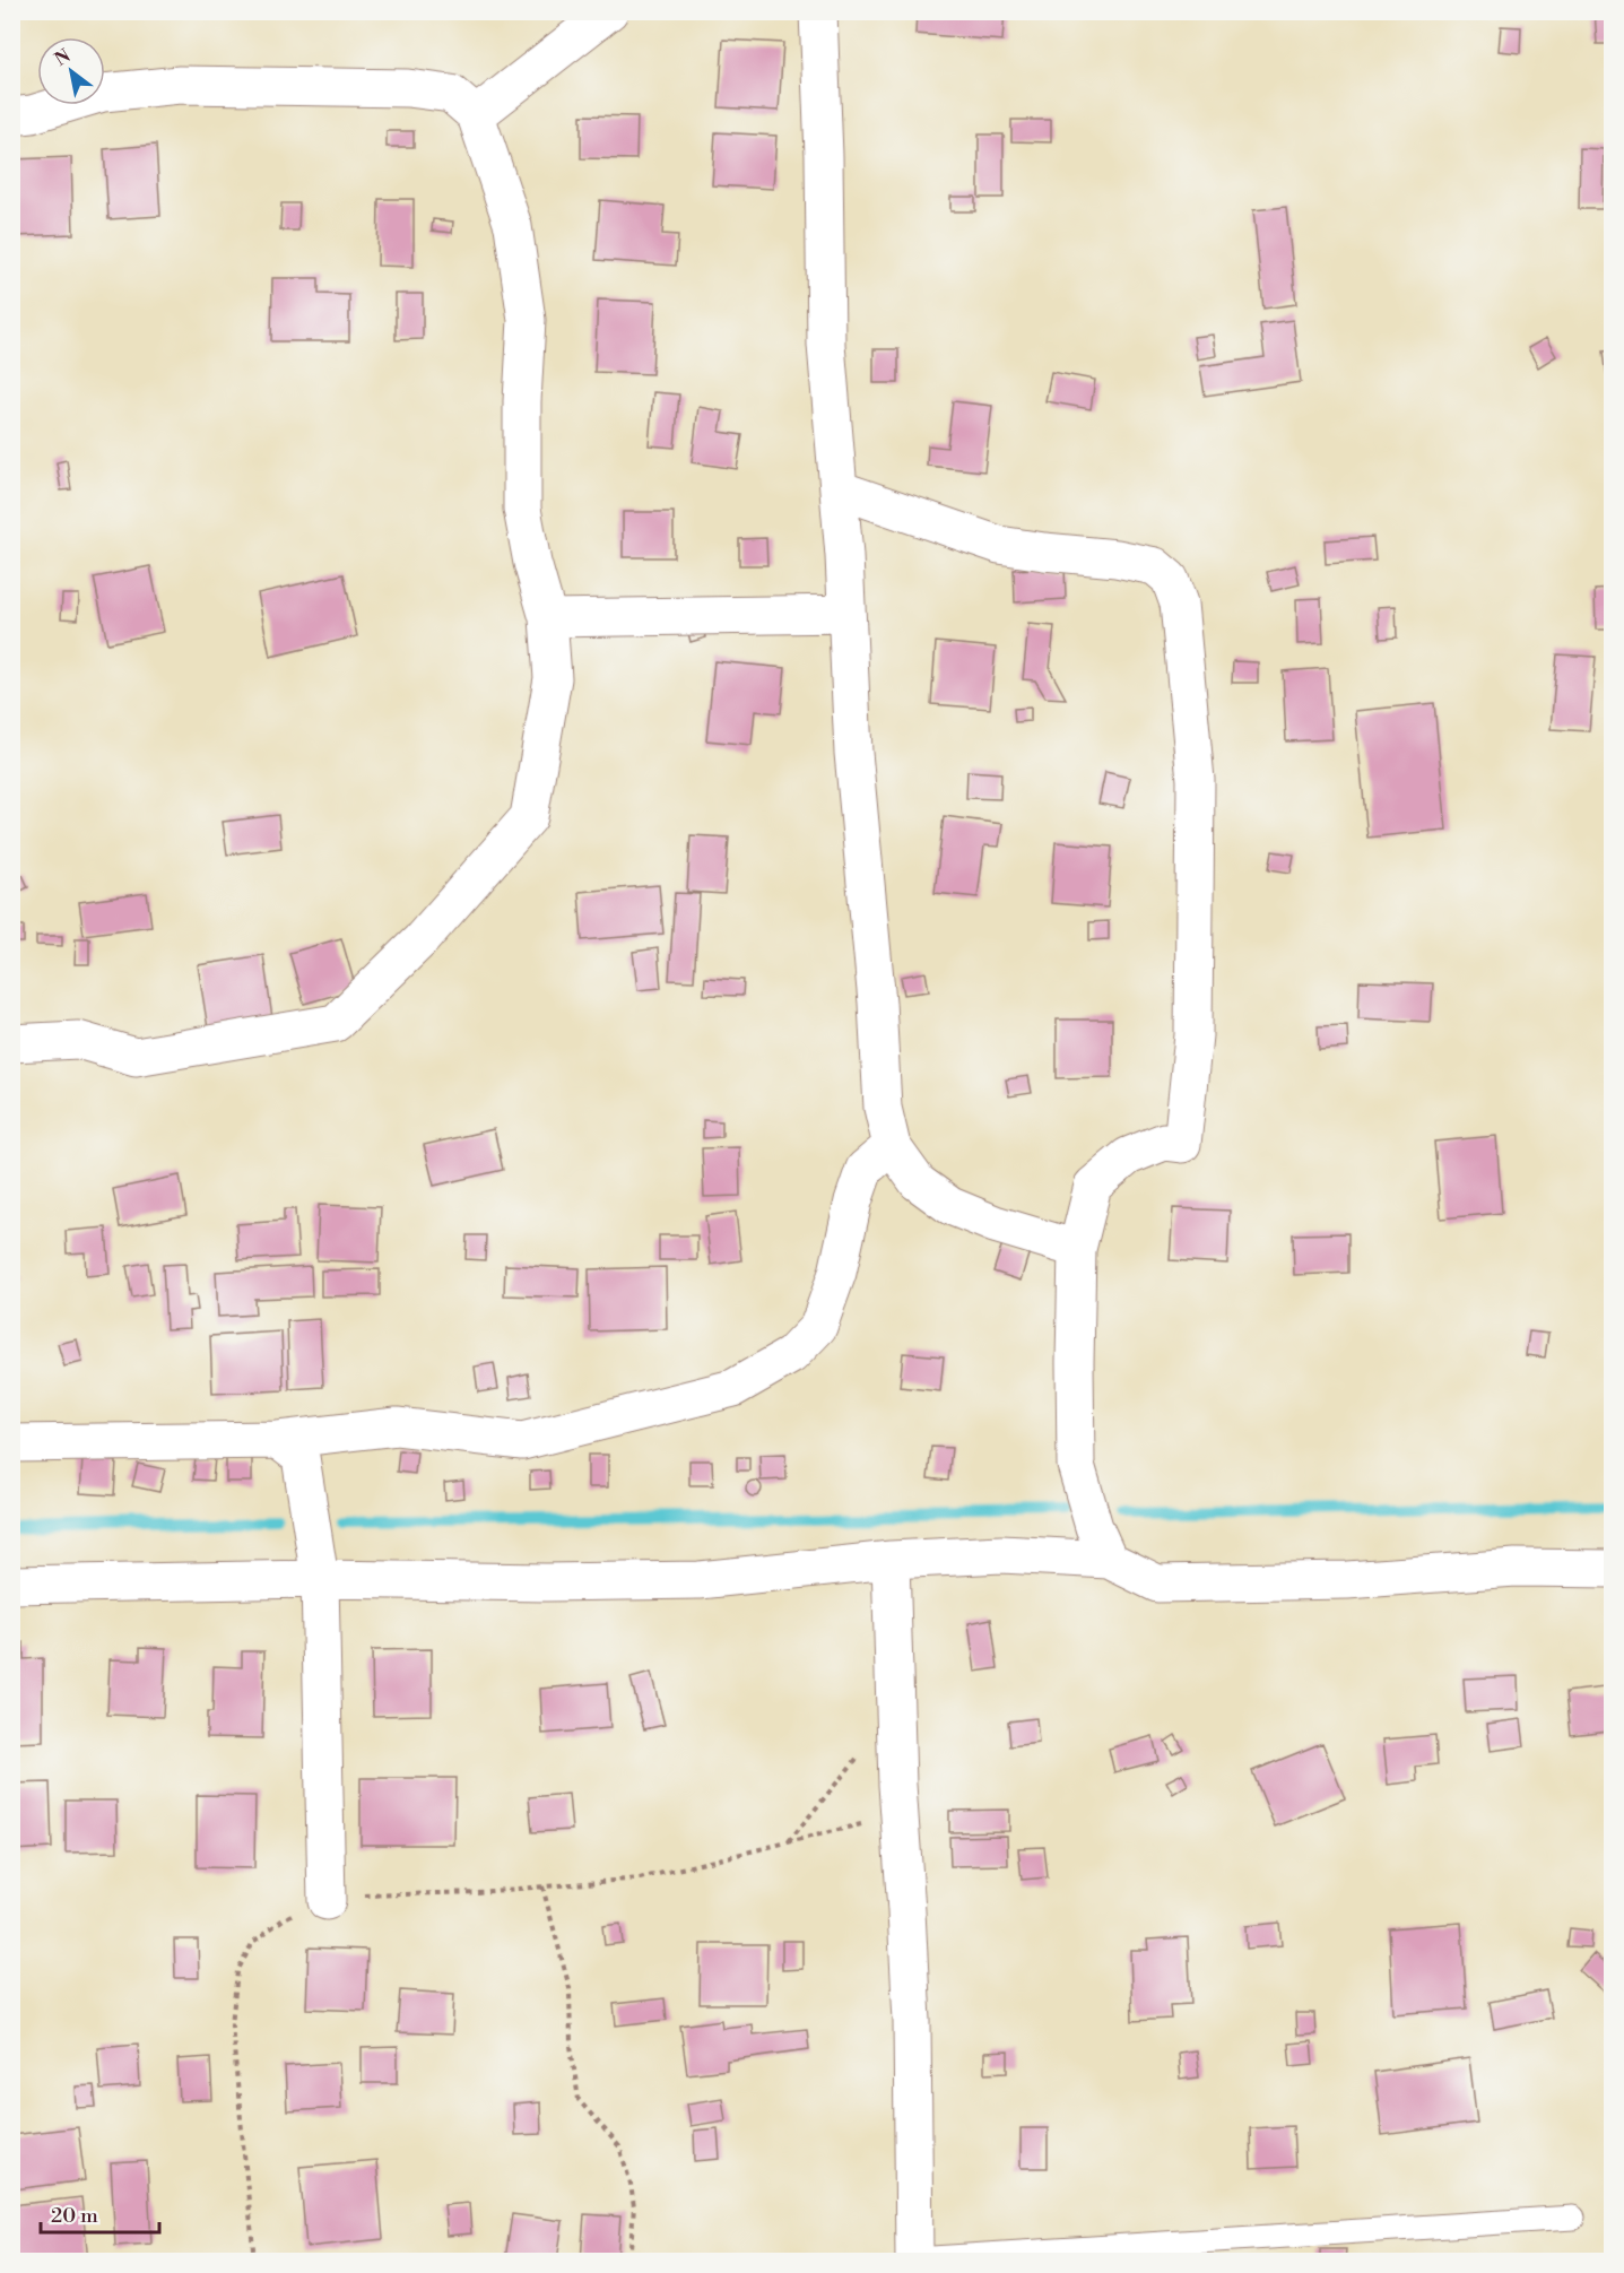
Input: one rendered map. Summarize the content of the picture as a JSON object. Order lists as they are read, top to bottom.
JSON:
{
  "scale_bar": "20 m",
  "north": "top left"
}
